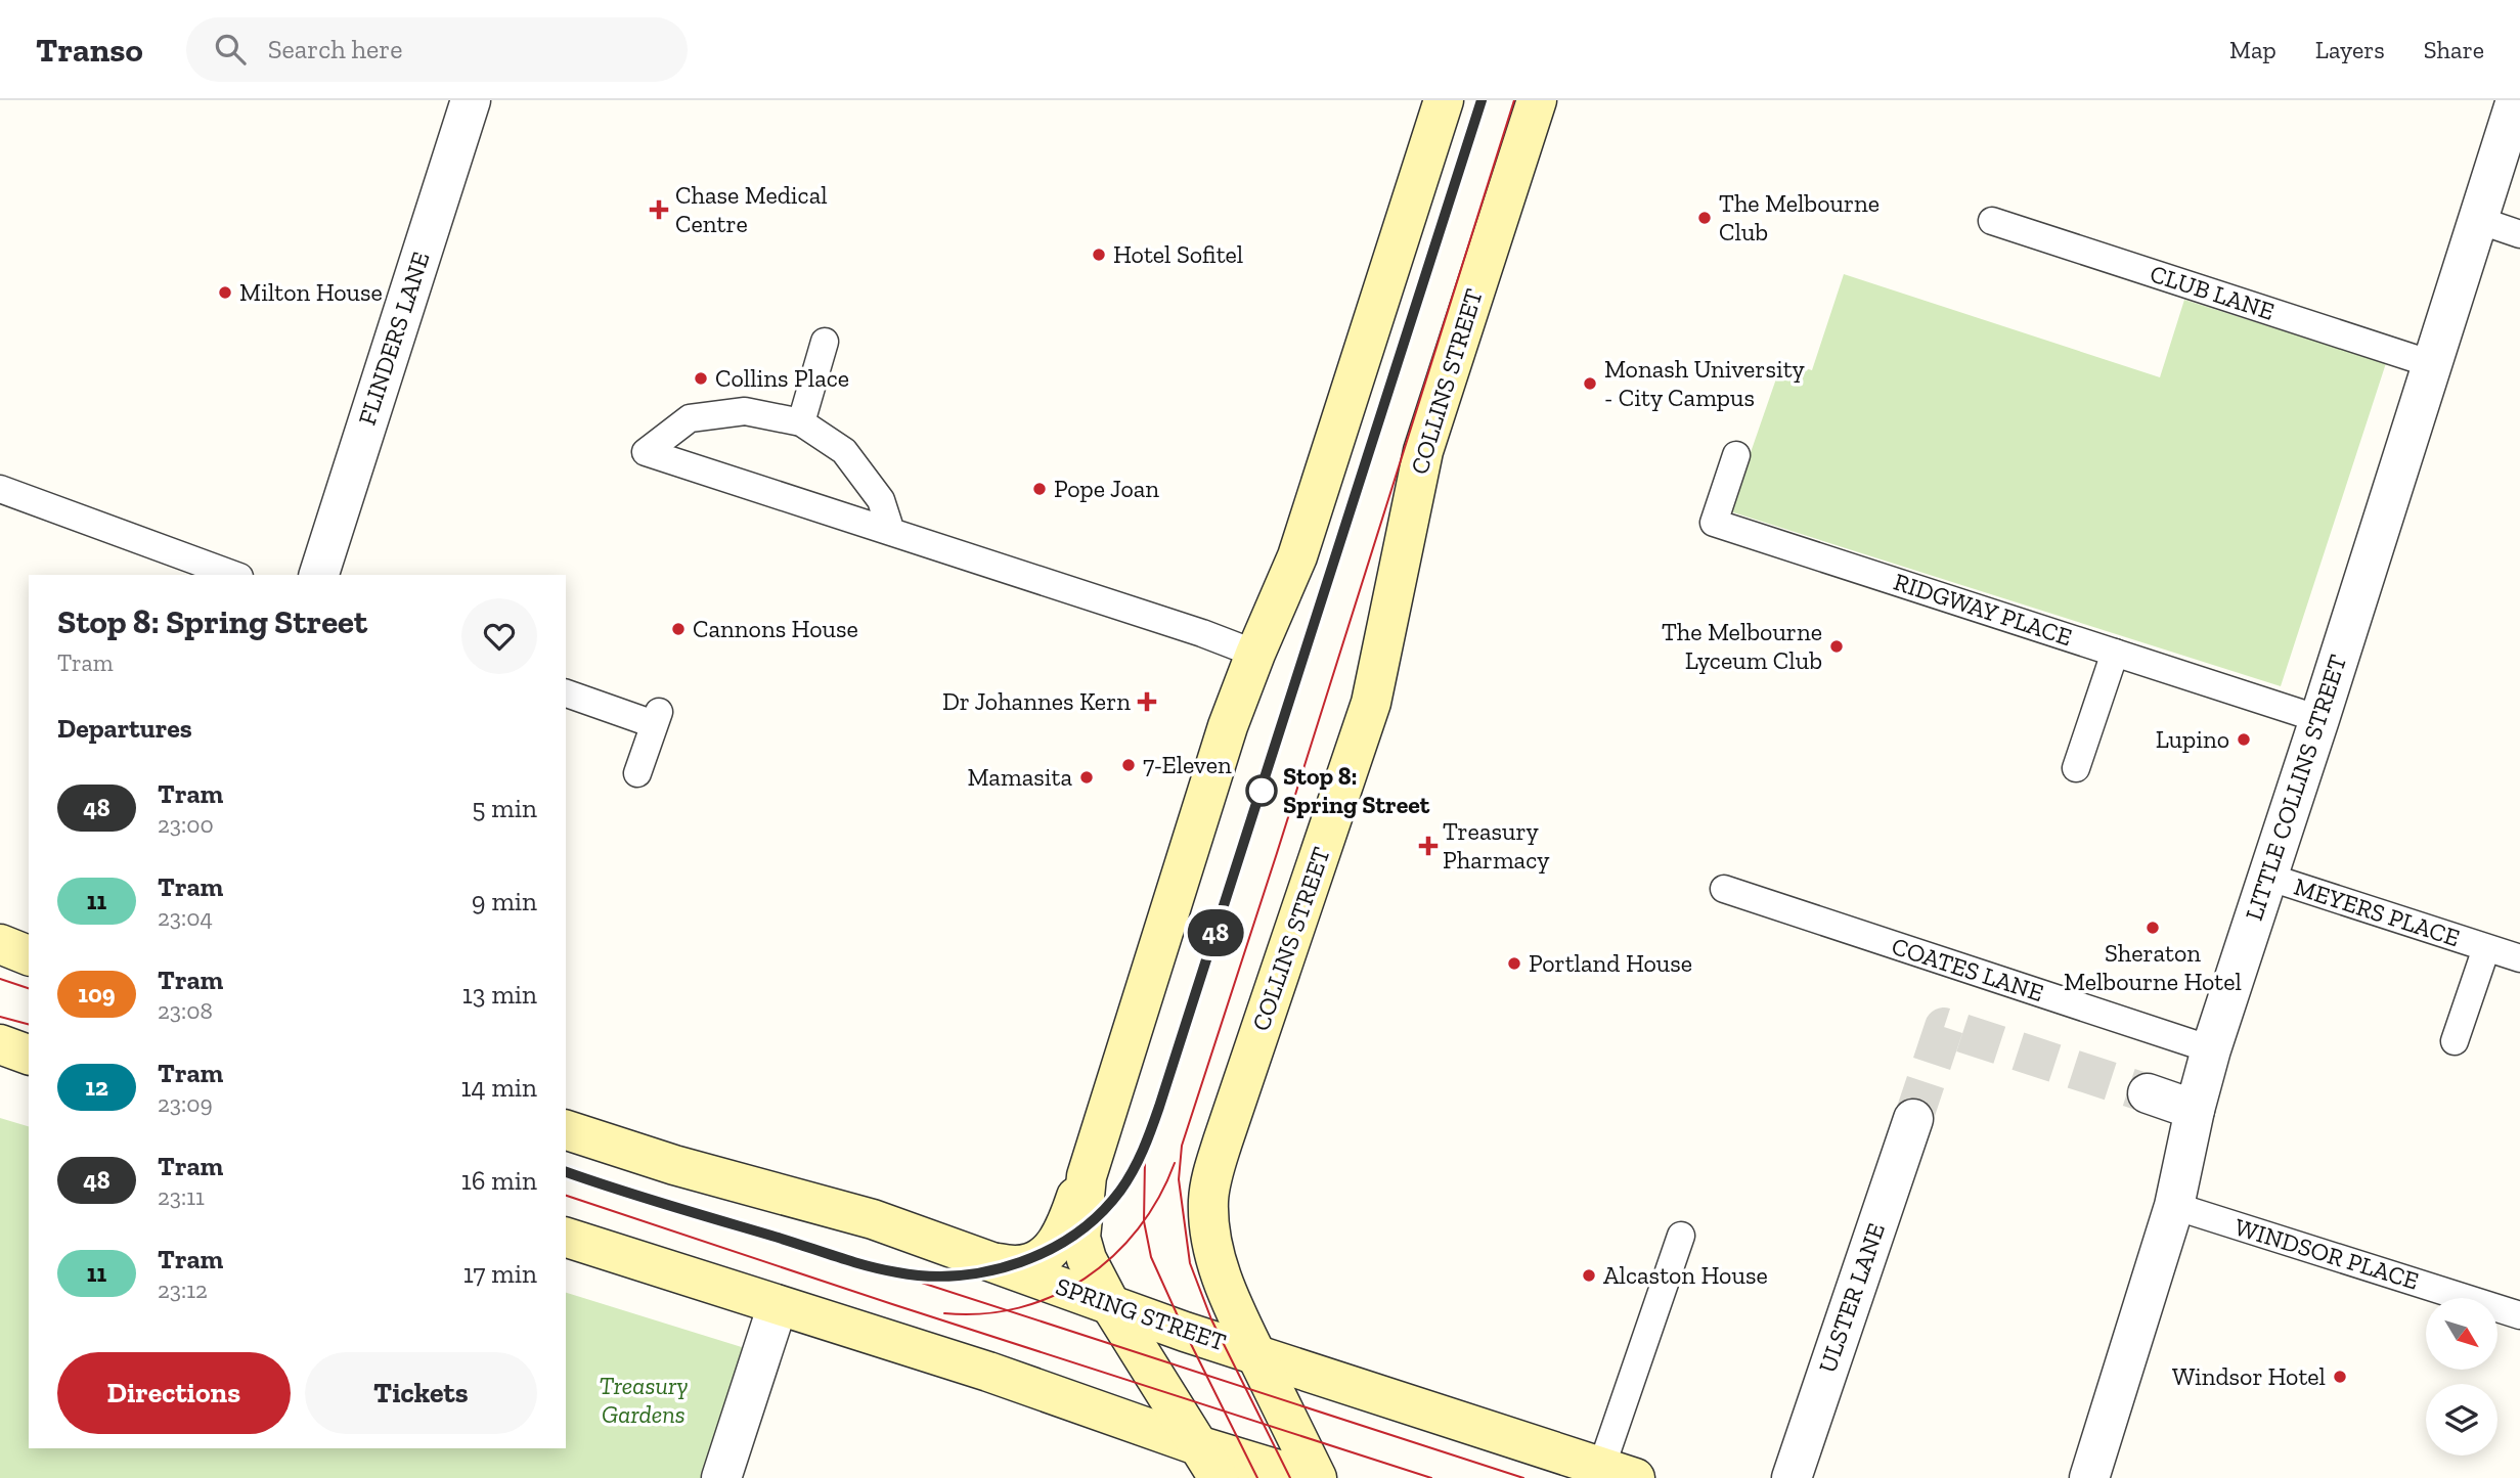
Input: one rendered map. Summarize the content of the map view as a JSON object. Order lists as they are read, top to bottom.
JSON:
{
  "streets": {
    "street": [
      "FLINDERS LANE",
      "COLLINS STREET",
      "LITTLE COLLINS STREET",
      "ULSTER LANE",
      "SPRING STREET"
    ],
    "lane": [
      "CLUB LANE",
      "RIDGWAY PLACE",
      "MEYERS PLACE",
      "COATES LANE",
      "WINDSOR PLACE"
    ]
  },
  "crossings": [
    ["CLUB LANE", "LITTLE COLLINS STREET"],
    ["COLLINS STREET", "SPRING STREET"],
    ["RIDGWAY PLACE", "LITTLE COLLINS STREET"],
    ["LITTLE COLLINS STREET", "MEYERS PLACE"],
    ["LITTLE COLLINS STREET", "COATES LANE"],
    ["LITTLE COLLINS STREET", "WINDSOR PLACE"]
  ],
  "parks": ["Treasury Gardens"],
  "places": {
    "health": ["Chase Medical Centre", "Dr Johannes Kern", "Treasury Pharmacy"],
    "other": [
      "The Melbourne Club",
      "Hotel Sofitel",
      "Milton House",
      "Collins Place",
      "Monash University - City Campus",
      "Pope Joan",
      "Cannons House",
      "The Melbourne Lyceum Club",
      "Lupino",
      "7-Eleven",
      "Mamasita",
      "Stop 8: Spring Street",
      "Sheraton Melbourne Hotel",
      "Portland House",
      "Alcaston House",
      "Windsor Hotel"
    ]
  },
  "lines": ["tram line 48"],
  "north": "bottom right",
  "page": {
    "header": "Transo",
    "search": "Search here",
    "nav": ["Map", "Layers", "Share"],
    "on_map": "48",
    "heading": [
      ["Stop 8: Spring Street", "Tram"],
      "Departures"
    ],
    "list": [
      {
        "mark": "48",
        "name": "Tram",
        "note": "23:00",
        "value": "5 min"
      },
      {
        "mark": "11",
        "name": "Tram",
        "note": "23:04",
        "value": "9 min"
      },
      {
        "mark": "109",
        "name": "Tram",
        "note": "23:08",
        "value": "13 min"
      },
      {
        "mark": "12",
        "name": "Tram",
        "note": "23:09",
        "value": "14 min"
      },
      {
        "mark": "48",
        "name": "Tram",
        "note": "23:11",
        "value": "16 min"
      },
      {
        "mark": "11",
        "name": "Tram",
        "note": "23:12",
        "value": "17 min"
      }
    ],
    "buttons": ["Directions", "Tickets"]
  }
}
